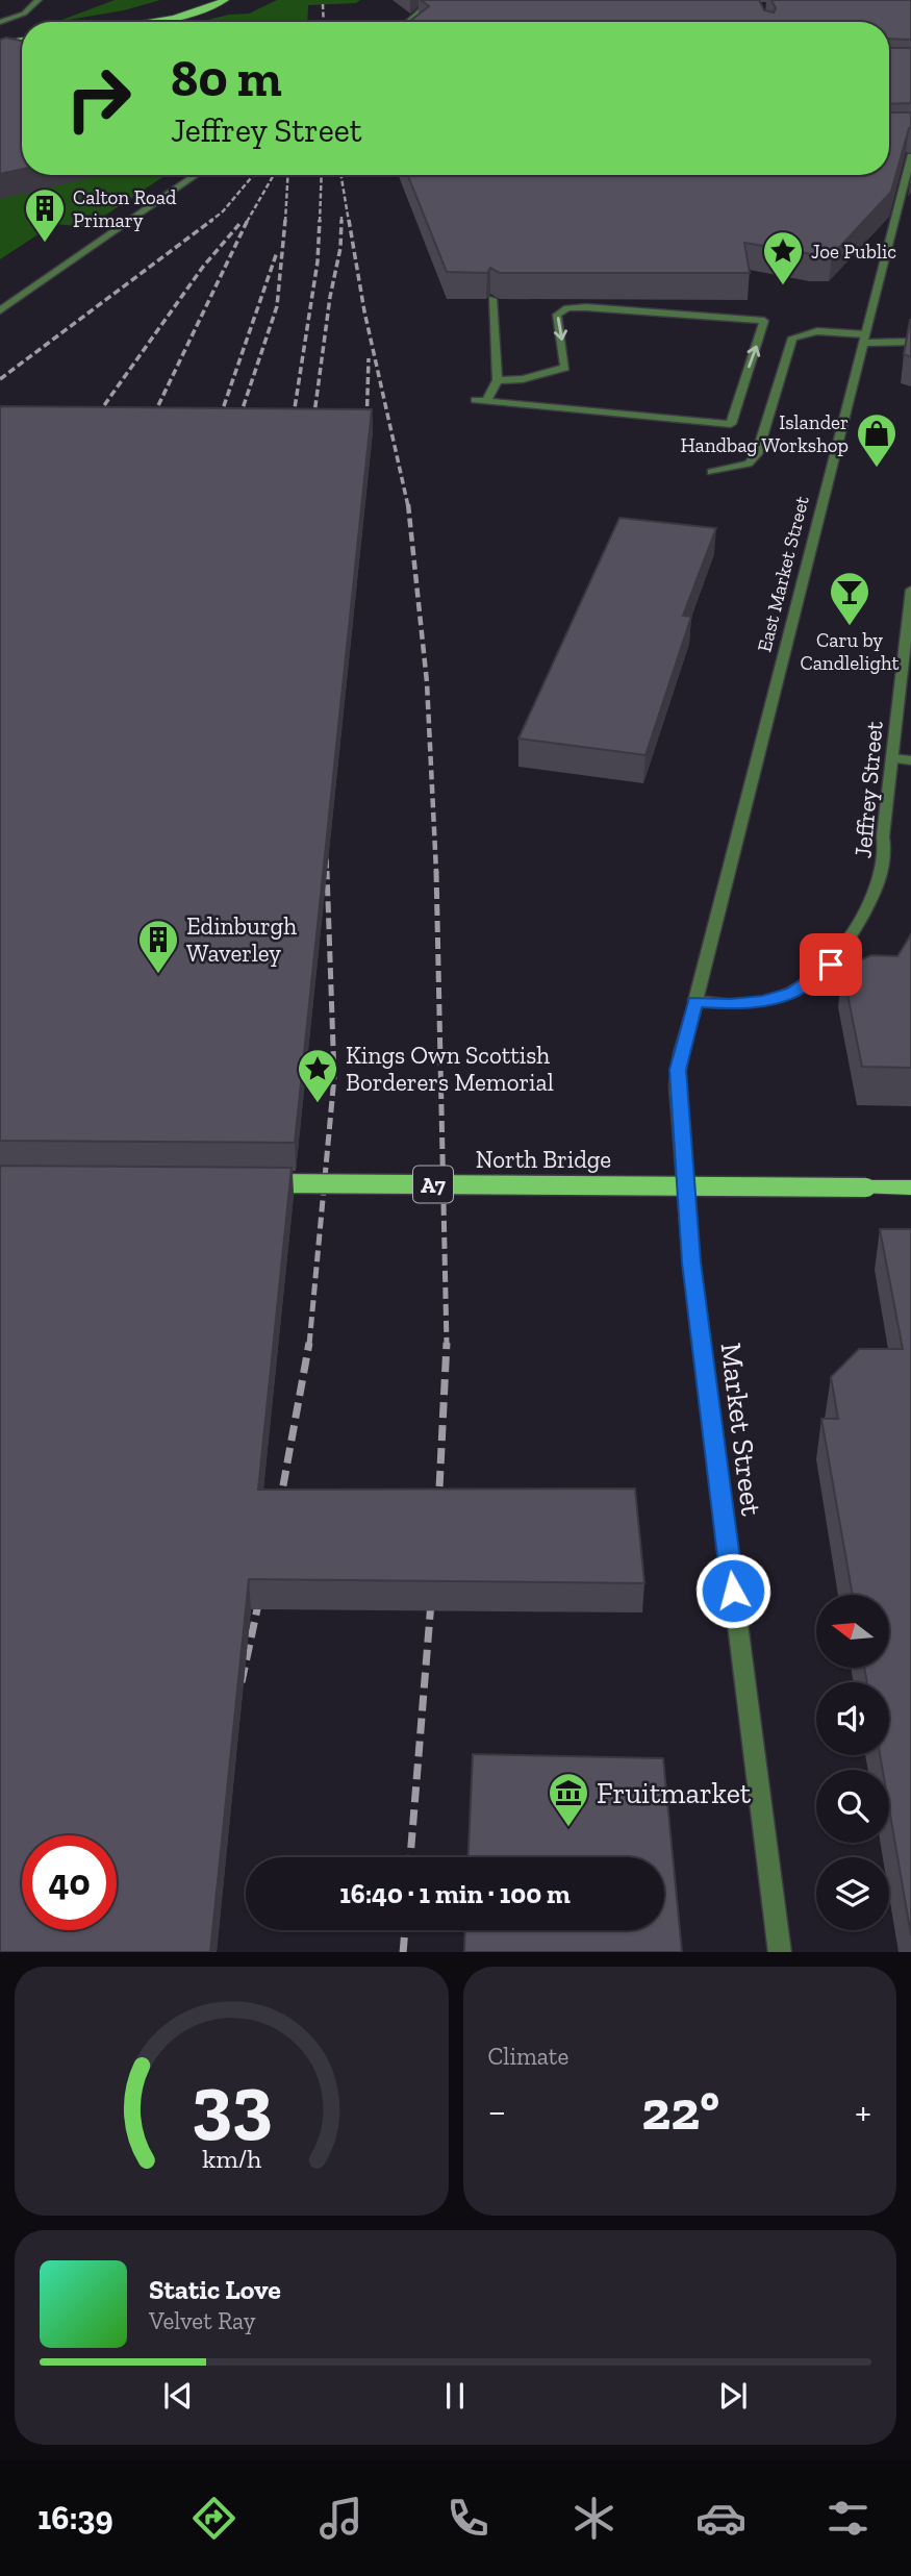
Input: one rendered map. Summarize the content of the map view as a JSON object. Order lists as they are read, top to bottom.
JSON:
{
  "streets": {
    "main road": ["North Bridge", "A7"],
    "street": ["East Market Street", "Jeffrey Street", "Market Street"]
  },
  "crossings": [
    ["East Market Street", "Jeffrey Street"],
    ["East Market Street", "Market Street"],
    ["Jeffrey Street", "Market Street"]
  ],
  "places": {
    "building": ["Calton Road Primary", "Edinburgh Waverley"],
    "place": ["Joe Public", "Kings Own Scottish Borderers Memorial"],
    "shop": ["Islander Handbag Workshop"],
    "bar": ["Caru by Candlelight"],
    "museum": ["Fruitmarket"]
  },
  "north": "left",
  "page": {
    "turn": ["80 m", "Jeffrey Street"],
    "limit": "40",
    "trip": "16:40 · 1 min · 100 m",
    "tile": "Climate",
    "heat": ["−", "22°", "+"],
    "song": ["Static Love", "Velvet Ray"],
    "tabs": "16:39",
    "gauge": ["33", "km/h"]
  }
}
